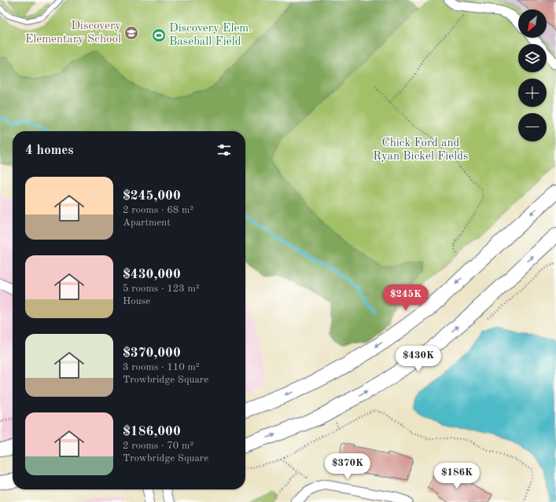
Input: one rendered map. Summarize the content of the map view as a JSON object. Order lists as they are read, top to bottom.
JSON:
{
  "parks": ["Chick Ford and Ryan Bickel Fields"],
  "places": {
    "school or university": ["Discovery Elementary School"],
    "sports": ["Discovery Elem. Baseball Field"]
  },
  "north": "bottom left",
  "page": {
    "map_buttons": ["+", "−"],
    "heading": "4 homes",
    "list": [
      {
        "name": "$245,000",
        "note": "2 rooms · 68 m² · Apartment"
      },
      {
        "name": "$430,000",
        "note": "5 rooms · 123 m² · House"
      },
      {
        "name": "$370,000",
        "note": "3 rooms · 110 m² · Trowbridge Square"
      },
      {
        "name": "$186,000",
        "note": "2 rooms · 70 m² · Trowbridge Square"
      }
    ],
    "price": [
      "$245K",
      "$430K",
      "$370K",
      "$186K"
    ]
  }
}
